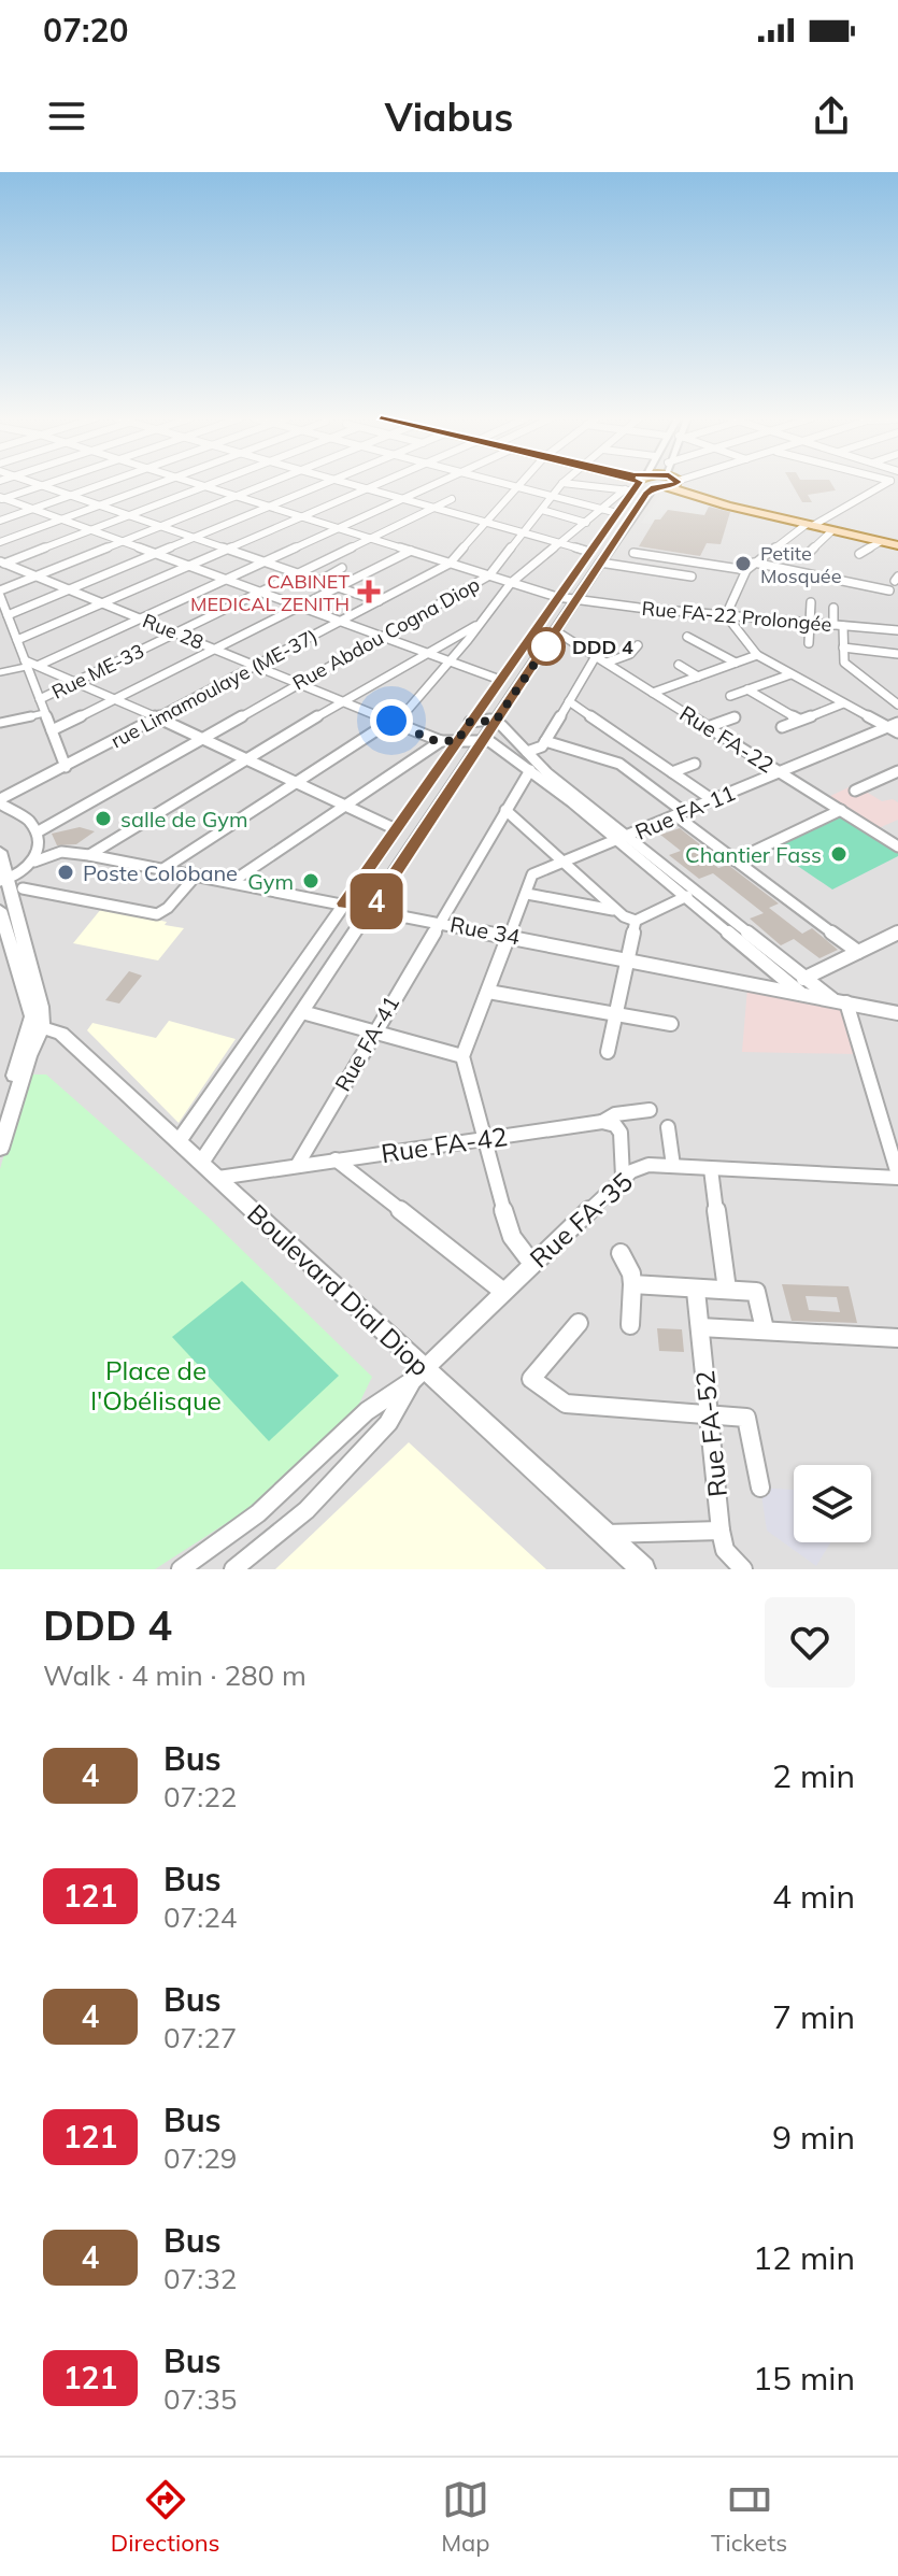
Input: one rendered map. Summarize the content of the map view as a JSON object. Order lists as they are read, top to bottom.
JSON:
{
  "streets": {
    "street": [
      "Rue FA-22 Prolongée",
      "Rue 28",
      "Rue Abdou Cogna Diop",
      "Rue ME-33",
      "rue Limamoulaye (ME-37)",
      "Rue FA-22",
      "Rue FA-11",
      "Rue 34",
      "Rue FA-41",
      "Rue FA-42",
      "Rue FA-35",
      "Boulevard Dial Diop",
      "Rue FA-52"
    ]
  },
  "crossings": [
    ["Rue 28", "Rue Abdou Cogna Diop"],
    ["Rue 28", "Rue ME-33"],
    ["Rue 28", "rue Limamoulaye (ME-37)"],
    ["Rue FA-22", "Rue FA-11"],
    ["Rue FA-11", "Rue 34"],
    ["Rue 34", "Rue FA-41"],
    ["Rue FA-41", "Rue FA-42"],
    ["Rue FA-42", "Boulevard Dial Diop"],
    ["Rue FA-35", "Boulevard Dial Diop"]
  ],
  "parks": ["Place de l'Obélisque"],
  "places": {
    "other": [
      "Petite Mosquée",
      "DDD 4",
      "salle de Gym",
      "Chantier Fass",
      "Poste Colobane",
      "Gym"
    ],
    "health": ["CABINET MEDICAL ZENITH"]
  },
  "lines": ["bus line 4"],
  "page": {
    "status": "07:20",
    "header": "Viabus",
    "on_map": "4",
    "heading": ["DDD 4", "Walk · 4 min · 280 m"],
    "list": [
      {
        "mark": "4",
        "name": "Bus",
        "note": "07:22",
        "value": "2 min"
      },
      {
        "mark": "121",
        "name": "Bus",
        "note": "07:24",
        "value": "4 min"
      },
      {
        "mark": "4",
        "name": "Bus",
        "note": "07:27",
        "value": "7 min"
      },
      {
        "mark": "121",
        "name": "Bus",
        "note": "07:29",
        "value": "9 min"
      },
      {
        "mark": "4",
        "name": "Bus",
        "note": "07:32",
        "value": "12 min"
      },
      {
        "mark": "121",
        "name": "Bus",
        "note": "07:35",
        "value": "15 min"
      }
    ],
    "tabs": ["Directions", "Map", "Tickets"]
  }
}
